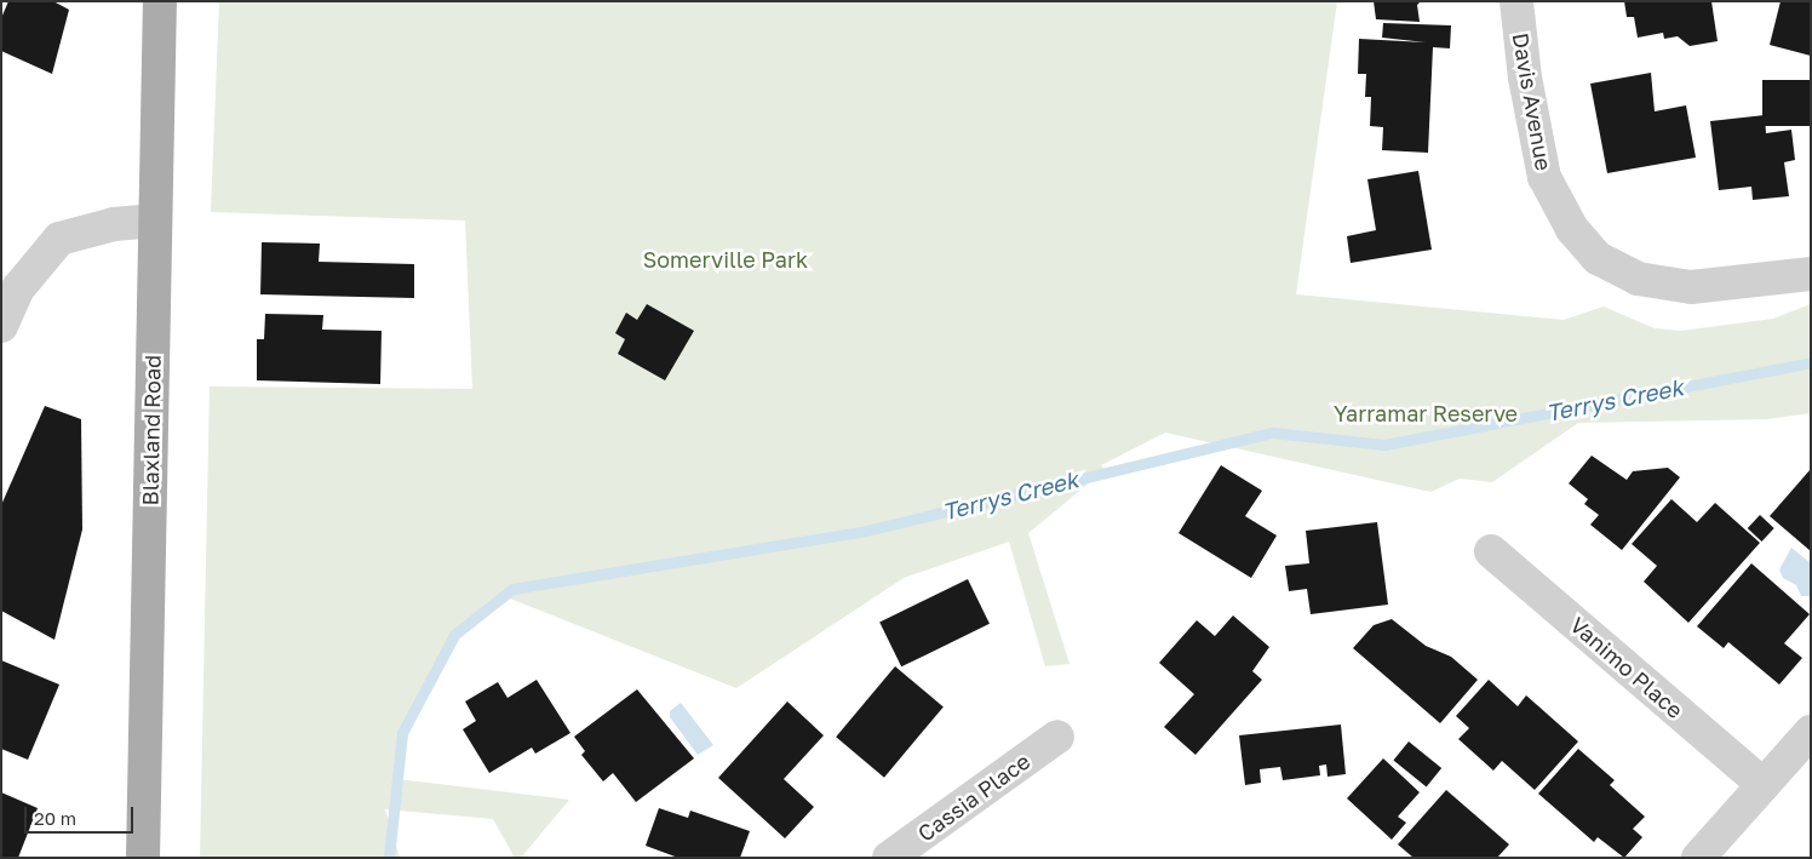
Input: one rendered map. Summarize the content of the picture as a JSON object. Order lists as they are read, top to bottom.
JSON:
{
  "streets": {
    "main road": ["Blaxland Road"],
    "street": ["Davis Avenue", "Vanimo Place", "Cassia Place"]
  },
  "water": ["Terrys Creek"],
  "parks": ["Somerville Park", "Yarramar Reserve"],
  "scale_bar": "20 m"
}
